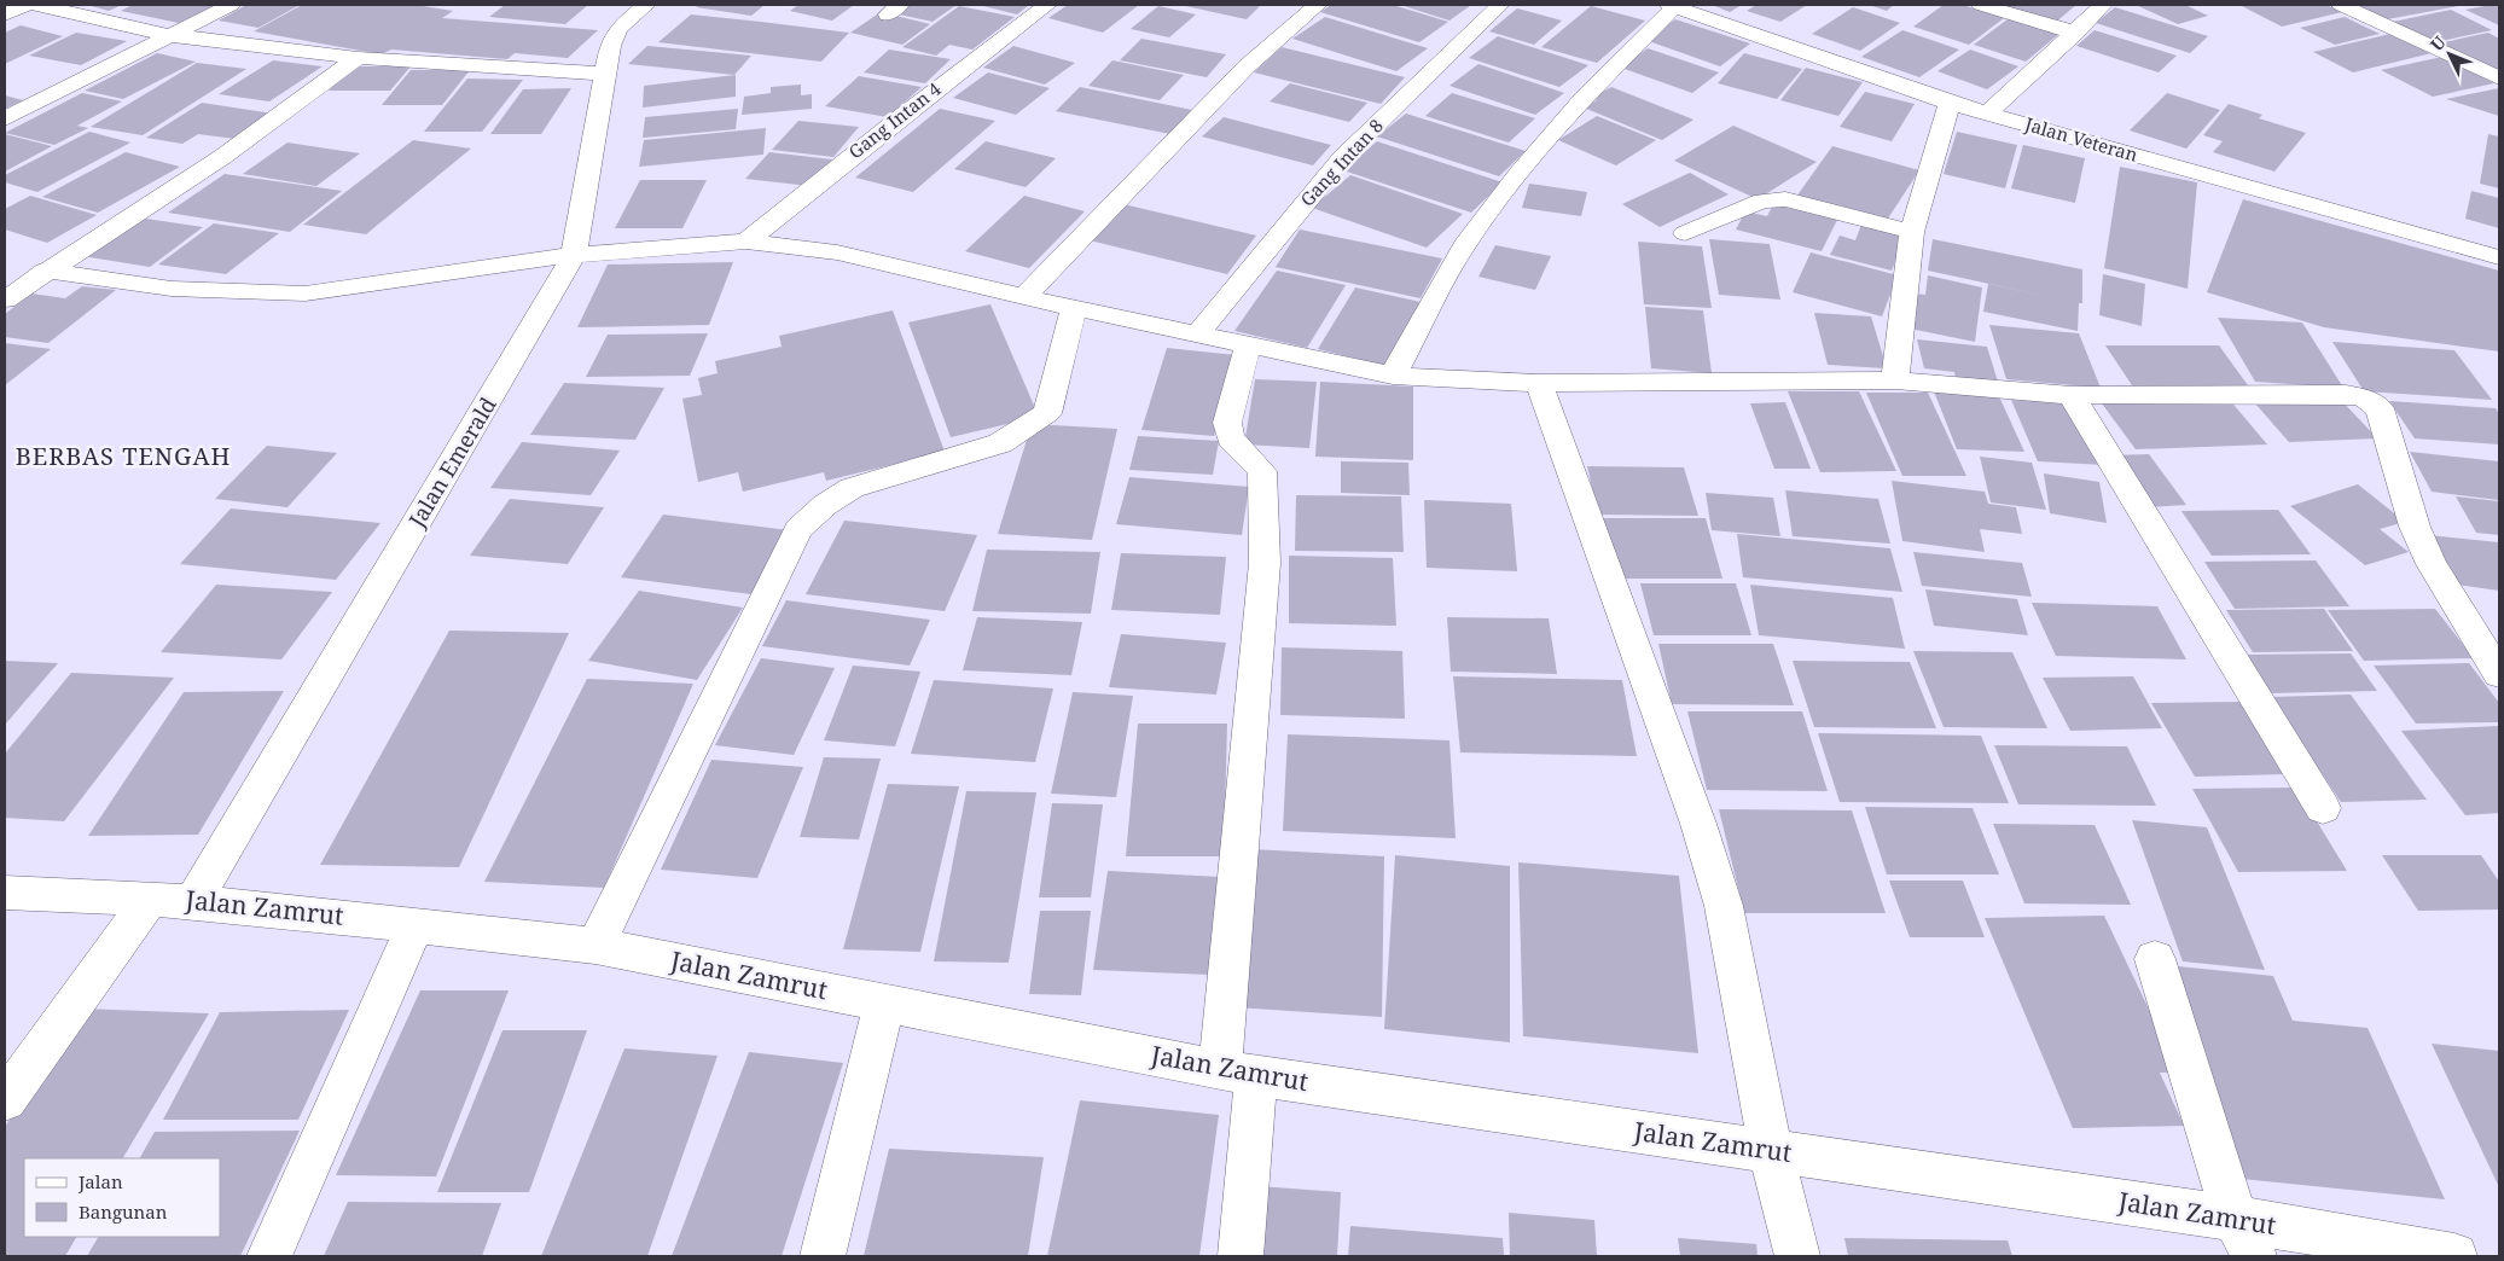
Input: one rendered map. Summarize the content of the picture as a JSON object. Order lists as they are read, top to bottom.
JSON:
{
  "streets": {
    "street": [
      "Gang Intan 4",
      "Jalan Veteran",
      "Gang Intan 8",
      "Jalan Emerald",
      "Jalan Zamrut"
    ]
  },
  "crossings": [
    ["Jalan Emerald", "Jalan Zamrut"]
  ],
  "districts": ["BERBAS TENGAH"],
  "legend": ["Jalan", "Bangunan"],
  "north": "top left"
}
